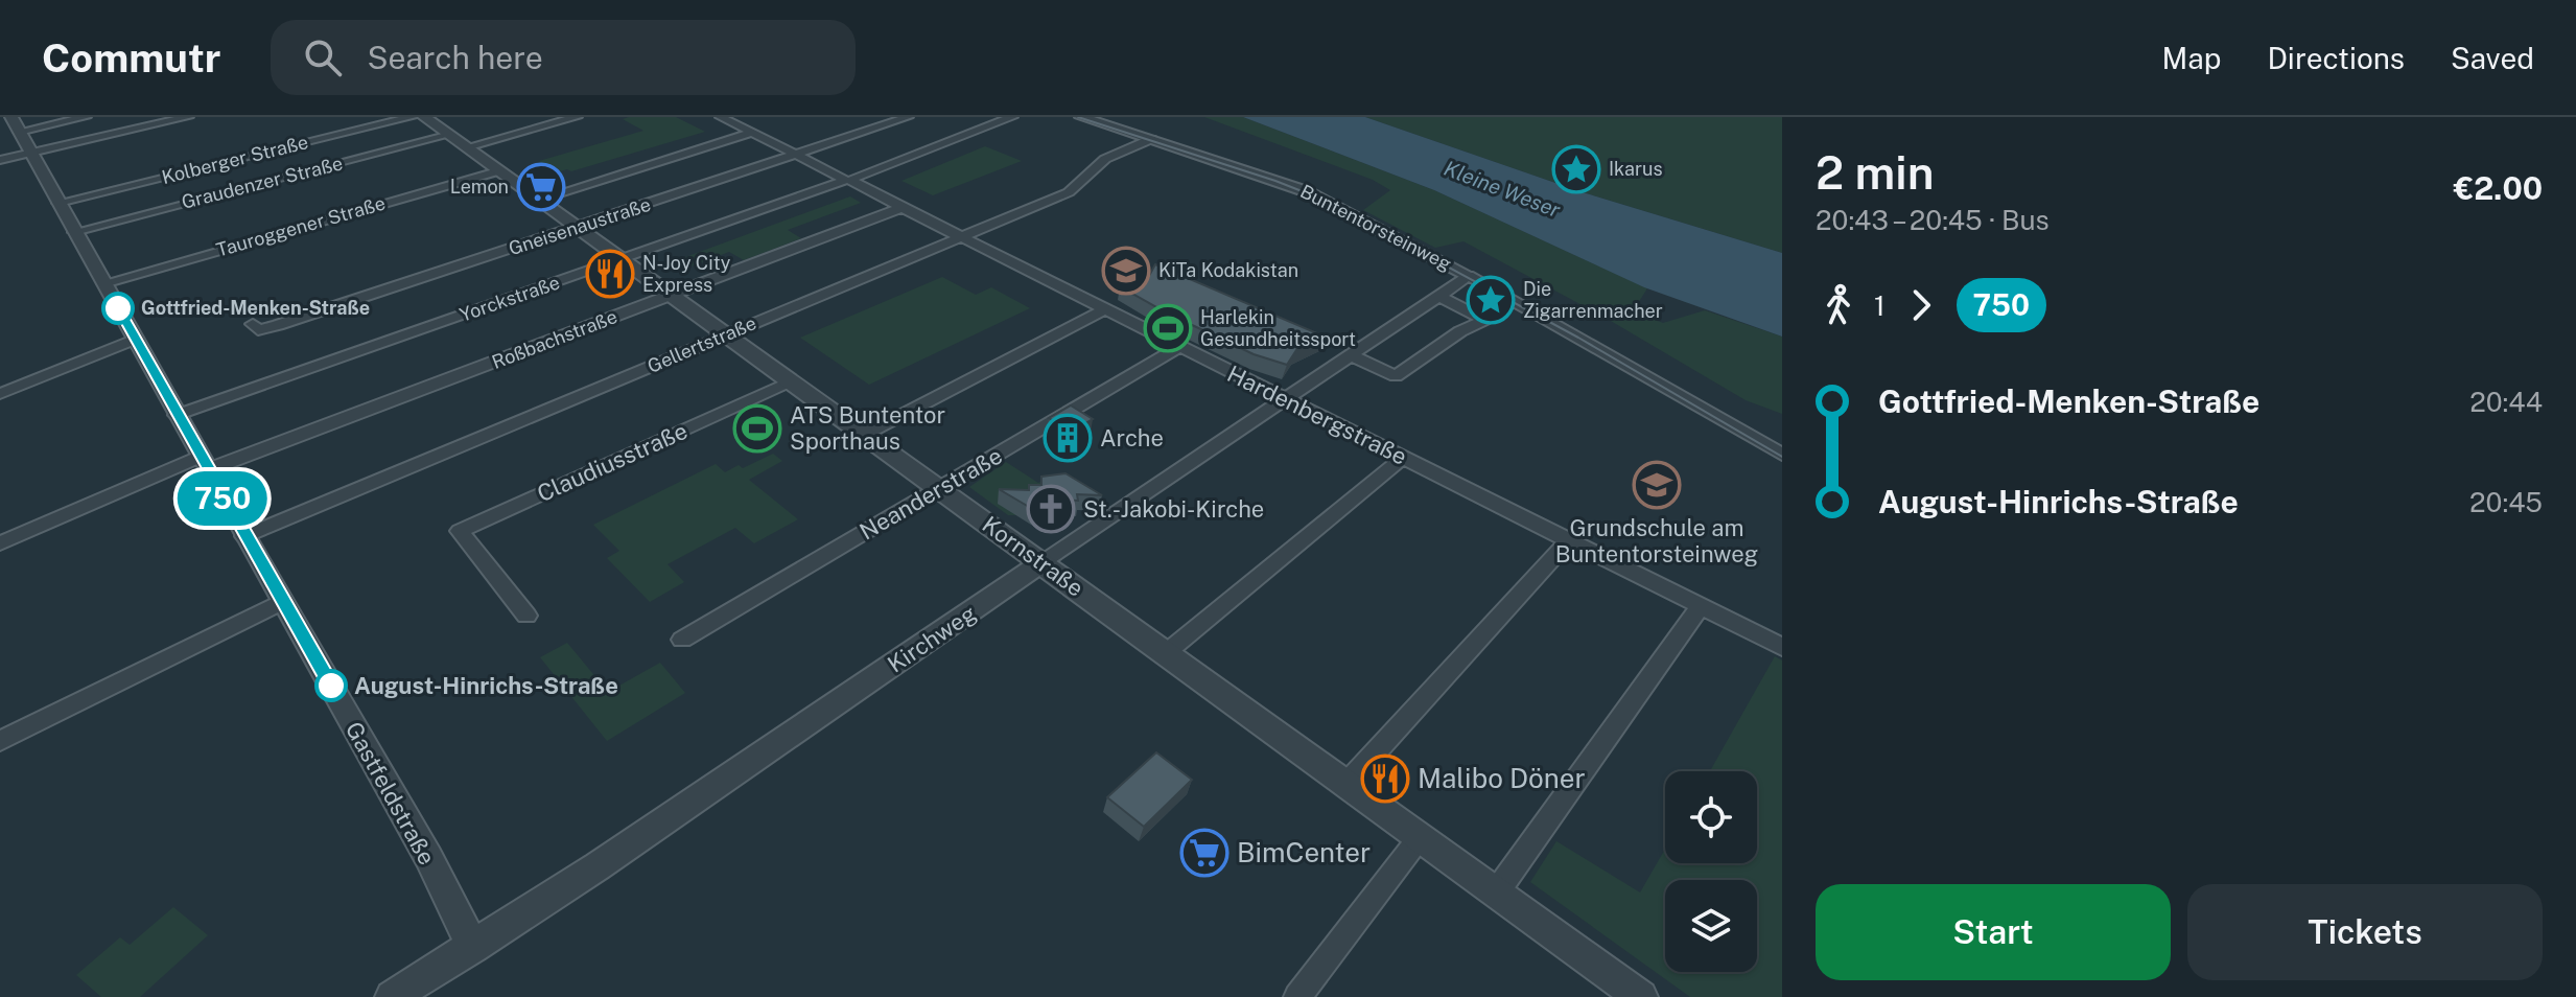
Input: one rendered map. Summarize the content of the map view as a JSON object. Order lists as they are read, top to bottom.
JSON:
{
  "streets": {
    "street": [
      "Kolberger Straße",
      "Graudenzer Straße",
      "Tauroggener Straße",
      "Gneisenaustraße",
      "Buntentorsteinweg",
      "Yorckstraße",
      "Roßbachstraße",
      "Gellertstraße",
      "Hardenbergstraße",
      "Claudiusstraße",
      "Neanderstraße",
      "Kornstraße",
      "Kirchweg",
      "Gastfeldstraße"
    ]
  },
  "crossings": [
    ["Kolberger Straße", "Gastfeldstraße"],
    ["Graudenzer Straße", "Kornstraße"],
    ["Graudenzer Straße", "Gastfeldstraße"],
    ["Tauroggener Straße", "Kornstraße"],
    ["Tauroggener Straße", "Gastfeldstraße"],
    ["Gneisenaustraße", "Hardenbergstraße"],
    ["Gneisenaustraße", "Kornstraße"],
    ["Buntentorsteinweg", "Gellertstraße"],
    ["Buntentorsteinweg", "Kirchweg"],
    ["Yorckstraße", "Hardenbergstraße"],
    ["Yorckstraße", "Kornstraße"],
    ["Yorckstraße", "Gastfeldstraße"],
    ["Roßbachstraße", "Hardenbergstraße"],
    ["Roßbachstraße", "Kornstraße"],
    ["Roßbachstraße", "Gastfeldstraße"],
    ["Gellertstraße", "Hardenbergstraße"],
    ["Gellertstraße", "Kornstraße"],
    ["Gellertstraße", "Gastfeldstraße"],
    ["Hardenbergstraße", "Neanderstraße"],
    ["Hardenbergstraße", "Kirchweg"],
    ["Claudiusstraße", "Kornstraße"],
    ["Neanderstraße", "Kornstraße"],
    ["Kornstraße", "Kirchweg"],
    ["Kirchweg", "Gastfeldstraße"]
  ],
  "water": ["Kleine Weser"],
  "places": {
    "place": ["Ikarus", "Die Zigarrenmacher"],
    "supermarket": ["Lemon", "BimCenter"],
    "school or university": ["KiTa Kodakistan", "Grundschule am Buntentorsteinweg"],
    "restaurant": ["N-Joy City Express", "Malibo Döner"],
    "other": ["Gottfried-Menken-Straße", "August-Hinrichs-Straße"],
    "sports": ["Harlekin Gesundheitssport", "ATS Buntentor Sporthaus"],
    "building": ["Arche"],
    "church": ["St.-Jakobi-Kirche"]
  },
  "lines": ["bus line 750"],
  "page": {
    "header": "Commutr",
    "search": "Search here",
    "nav": ["Map", "Directions", "Saved"],
    "on_map": "750",
    "heading": ["2 min", "20:43 – 20:45 · Bus", "€2.00"],
    "legs": ["1", "750"],
    "list": [
      {
        "name": "Gottfried-Menken-Straße",
        "value": "20:44"
      },
      {
        "name": "August-Hinrichs-Straße",
        "value": "20:45"
      }
    ],
    "buttons": ["Start", "Tickets"]
  }
}
